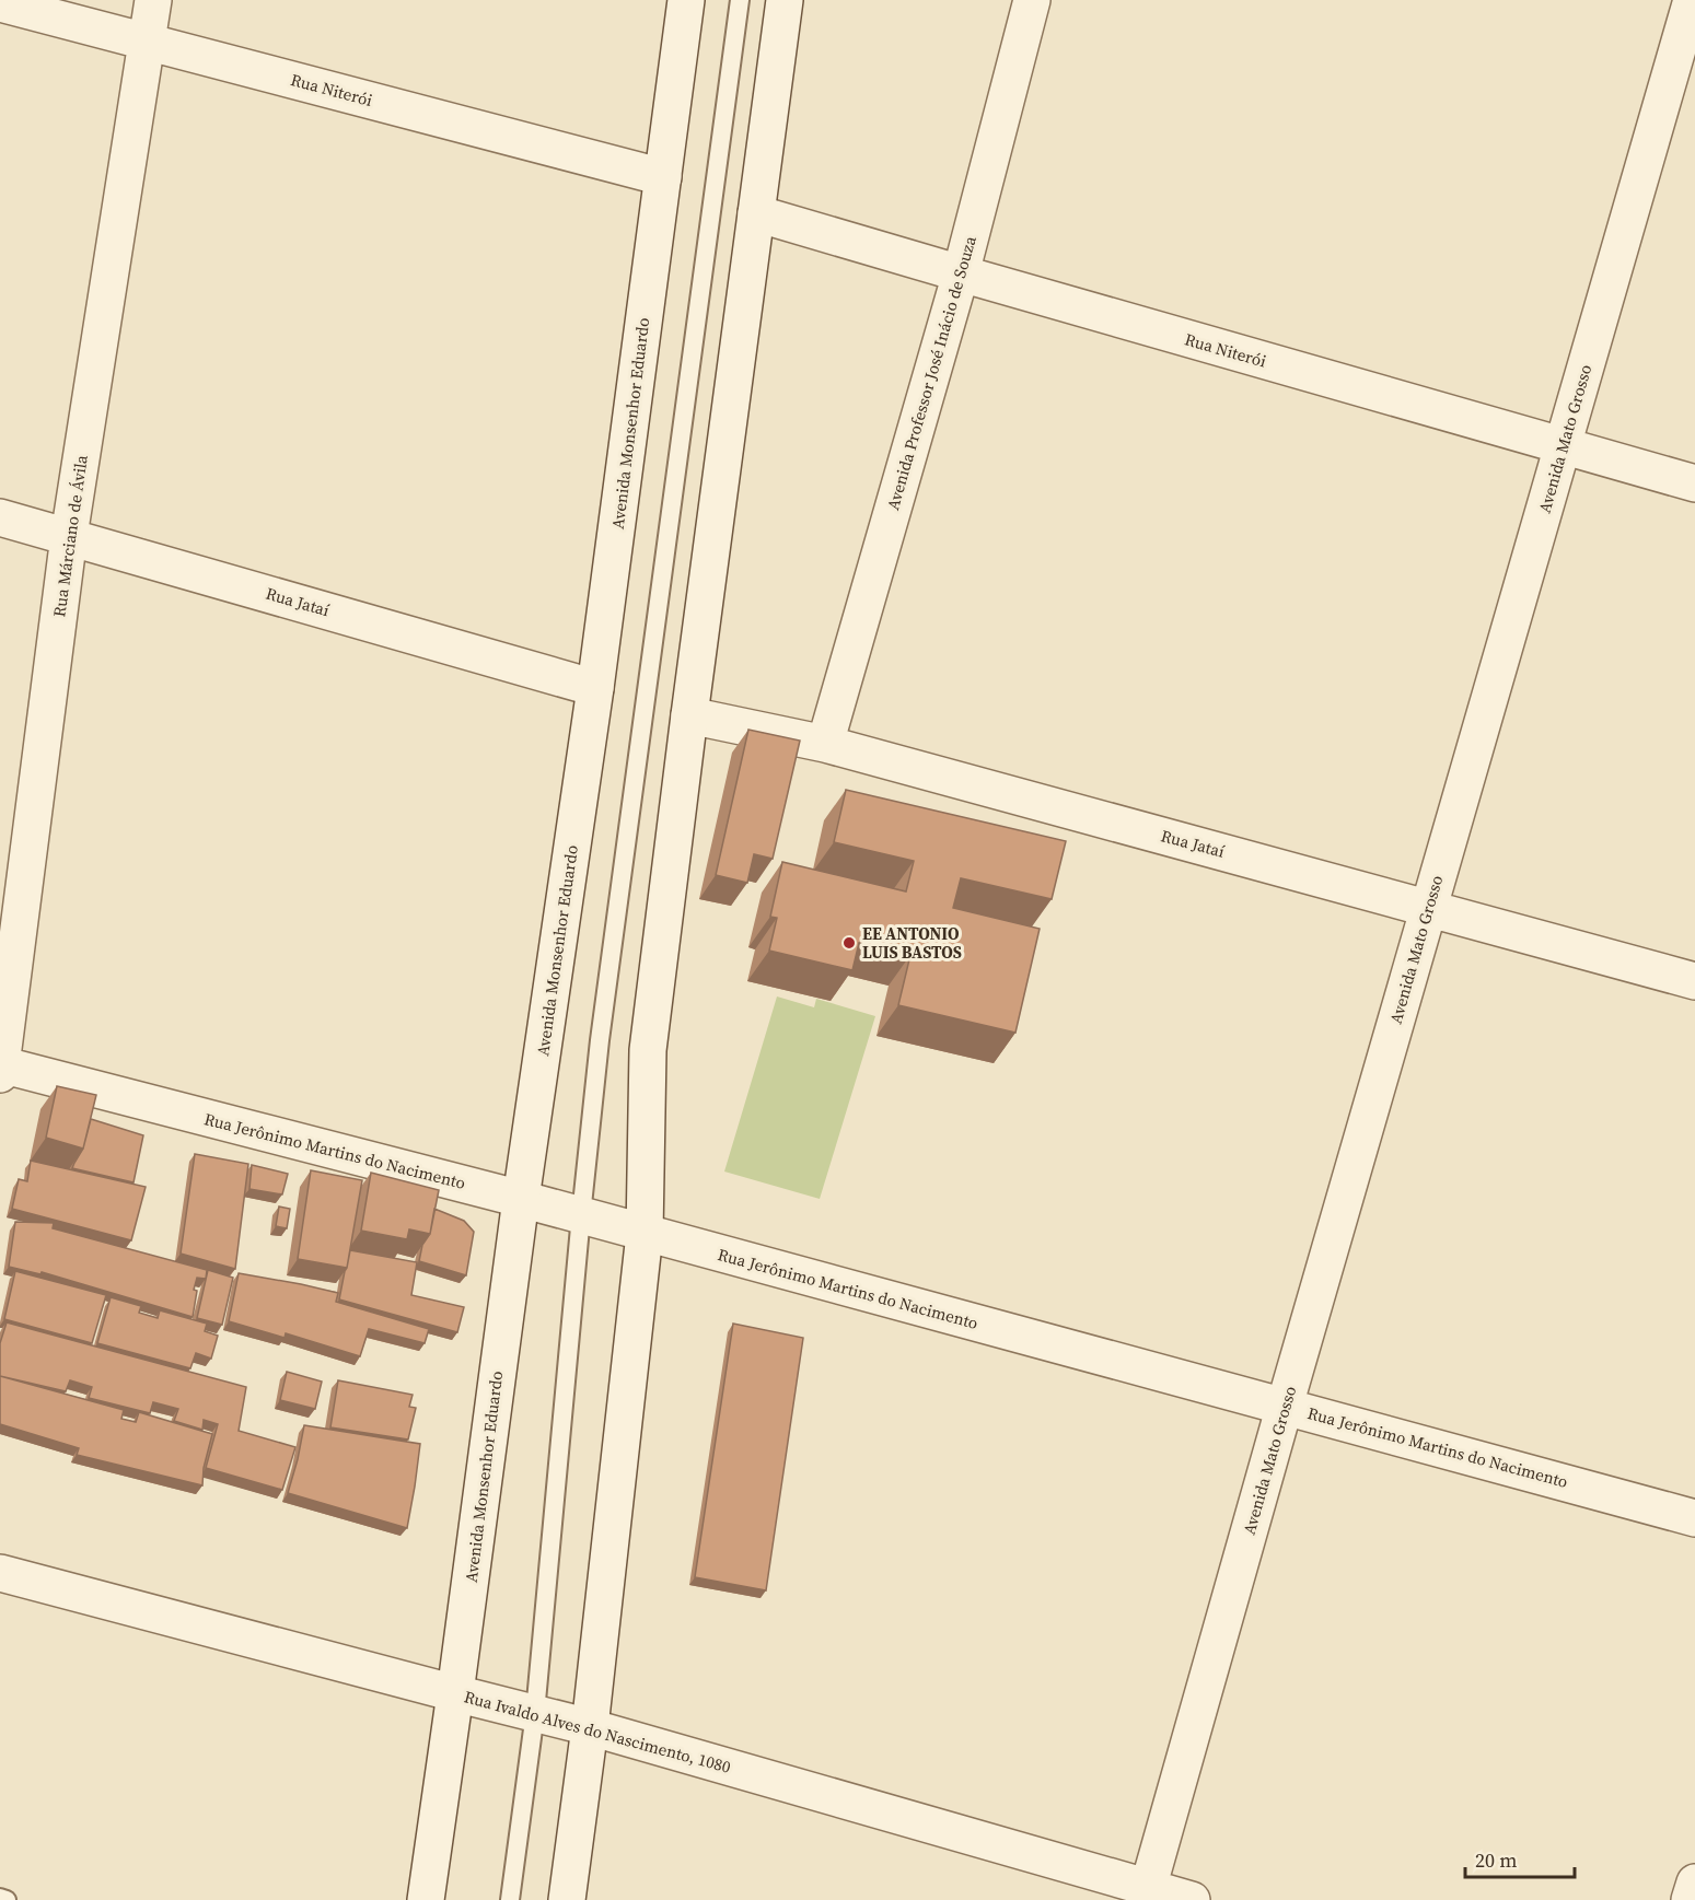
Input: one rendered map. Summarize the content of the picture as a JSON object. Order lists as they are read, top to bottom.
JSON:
{
  "streets": {
    "street": [
      "Rua Niterói",
      "Avenida Professor José Inácio de Souza",
      "Avenida Monsenhor Eduardo",
      "Avenida Mato Grosso",
      "Rua Márciano de Ávila",
      "Rua Jataí",
      "Rua Jerônimo Martins do Nacimento",
      "Rua Ivaldo Alves do Nascimento, 1080"
    ]
  },
  "crossings": [
    ["Rua Niterói", "Avenida Professor José Inácio de Souza"],
    ["Rua Niterói", "Avenida Monsenhor Eduardo"],
    ["Rua Niterói", "Avenida Mato Grosso"],
    ["Rua Niterói", "Rua Márciano de Ávila"],
    ["Avenida Professor José Inácio de Souza", "Rua Jataí"],
    ["Avenida Monsenhor Eduardo", "Rua Jataí"],
    ["Avenida Monsenhor Eduardo", "Rua Jerônimo Martins do Nacimento"],
    ["Avenida Monsenhor Eduardo", "Rua Ivaldo Alves do Nascimento, 1080"],
    ["Avenida Mato Grosso", "Rua Jataí"],
    ["Avenida Mato Grosso", "Rua Jerônimo Martins do Nacimento"],
    ["Avenida Mato Grosso", "Rua Ivaldo Alves do Nascimento, 1080"],
    ["Rua Márciano de Ávila", "Rua Jataí"],
    ["Rua Márciano de Ávila", "Rua Jerônimo Martins do Nacimento"]
  ],
  "places": ["EE ANTONIO LUIS BASTOS"],
  "scale_bar": "20 m"
}
